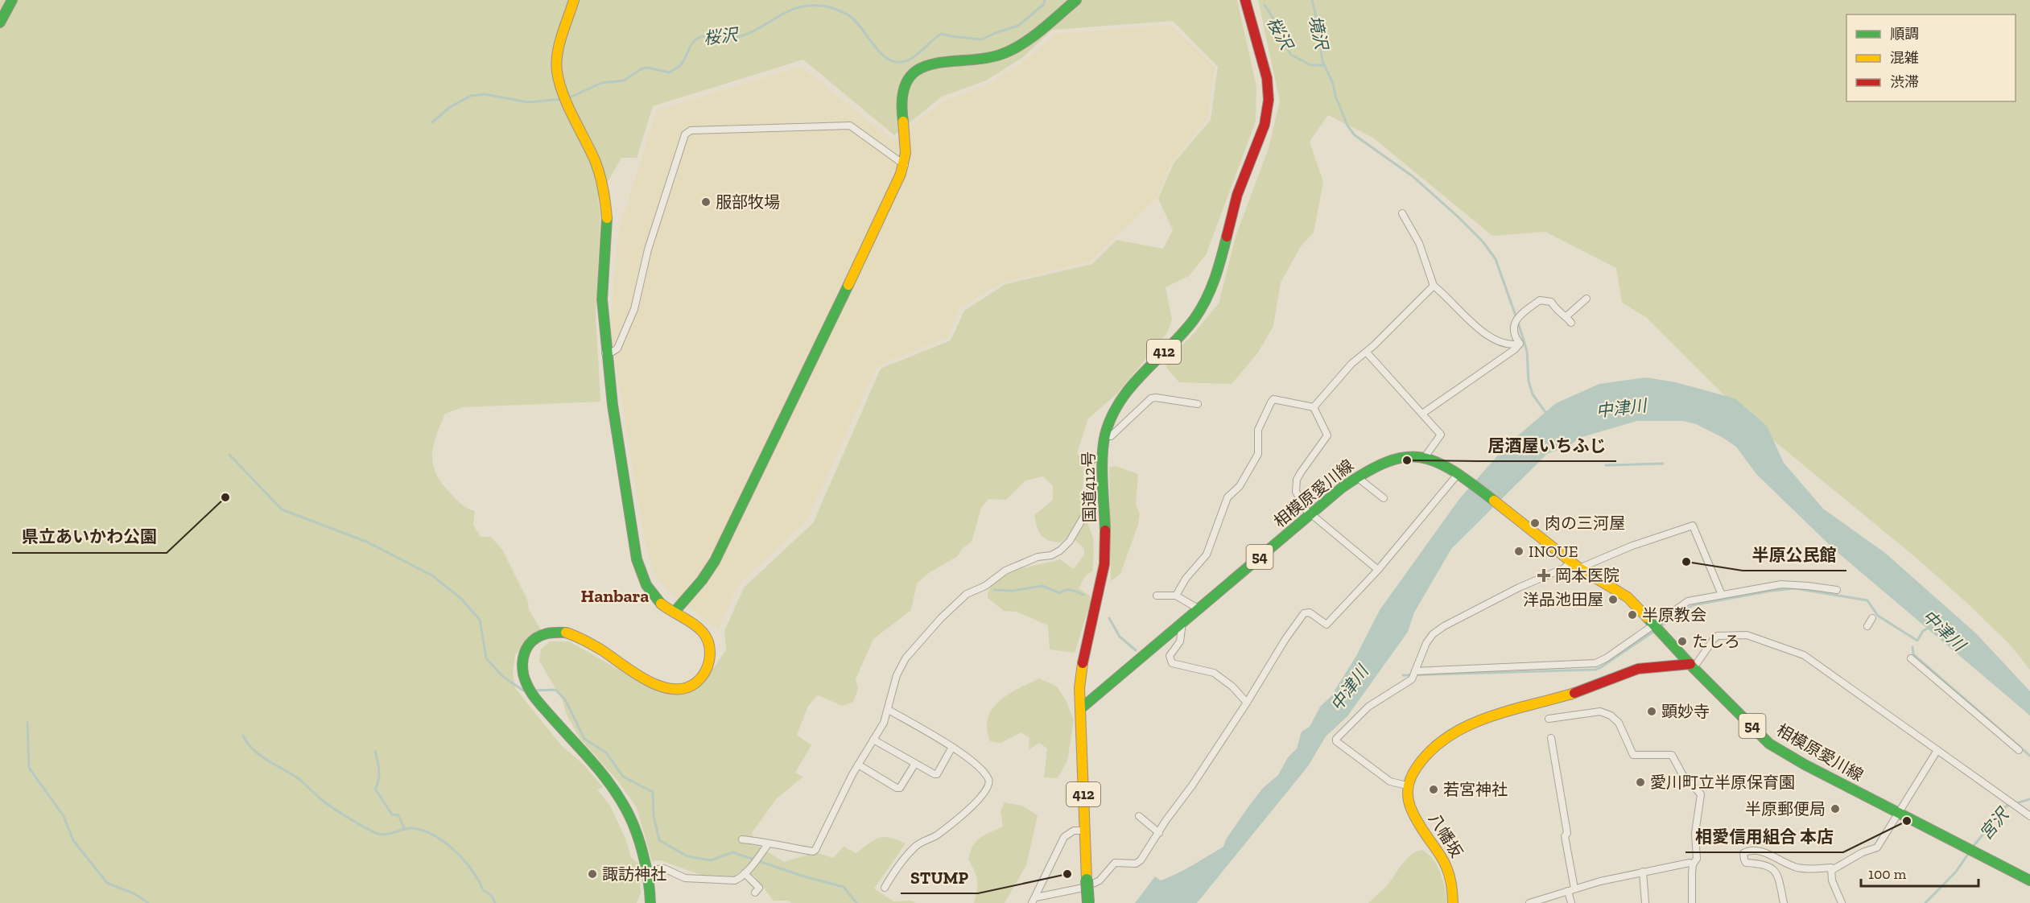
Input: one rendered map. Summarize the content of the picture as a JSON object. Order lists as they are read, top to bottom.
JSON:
{
  "streets": {
    "main road": [
      "412",
      "国道412号",
      "相模原愛川線",
      "54",
      "八幡坂"
    ]
  },
  "crossings": [
    ["国道412号", "相模原愛川線"]
  ],
  "districts": ["Hanbara"],
  "water": [
    "境沢",
    "桜沢",
    "中津川",
    "宮沢"
  ],
  "places": {
    "other": [
      "服部牧場",
      "居酒屋いちふじ",
      "県立あいかわ公園",
      "肉の三河屋",
      "INOUE",
      "半原公民館",
      "洋品池田屋",
      "半原教会",
      "たしろ",
      "顕妙寺",
      "愛川町立半原保育園",
      "若宮神社",
      "半原郵便局",
      "相愛信用組合 本店",
      "諏訪神社",
      "STUMP"
    ],
    "health": ["岡本医院"]
  },
  "legend": ["順調", "混雑", "渋滞"],
  "scale_bar": "100 m"
}
